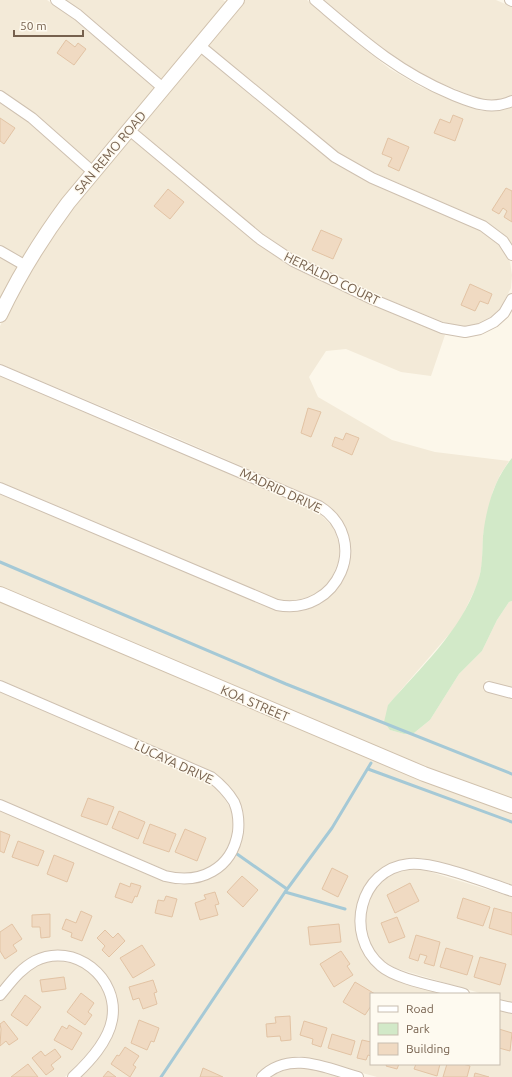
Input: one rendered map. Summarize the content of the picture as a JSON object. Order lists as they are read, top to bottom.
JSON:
{
  "streets": {
    "main road": ["SAN REMO ROAD", "KOA STREET"],
    "street": ["HERALDO COURT", "MADRID DRIVE", "LUCAYA DRIVE"]
  },
  "crossings": [
    ["SAN REMO ROAD", "HERALDO COURT"]
  ],
  "legend": ["Road", "Park", "Building"],
  "scale_bar": "50 m"
}
